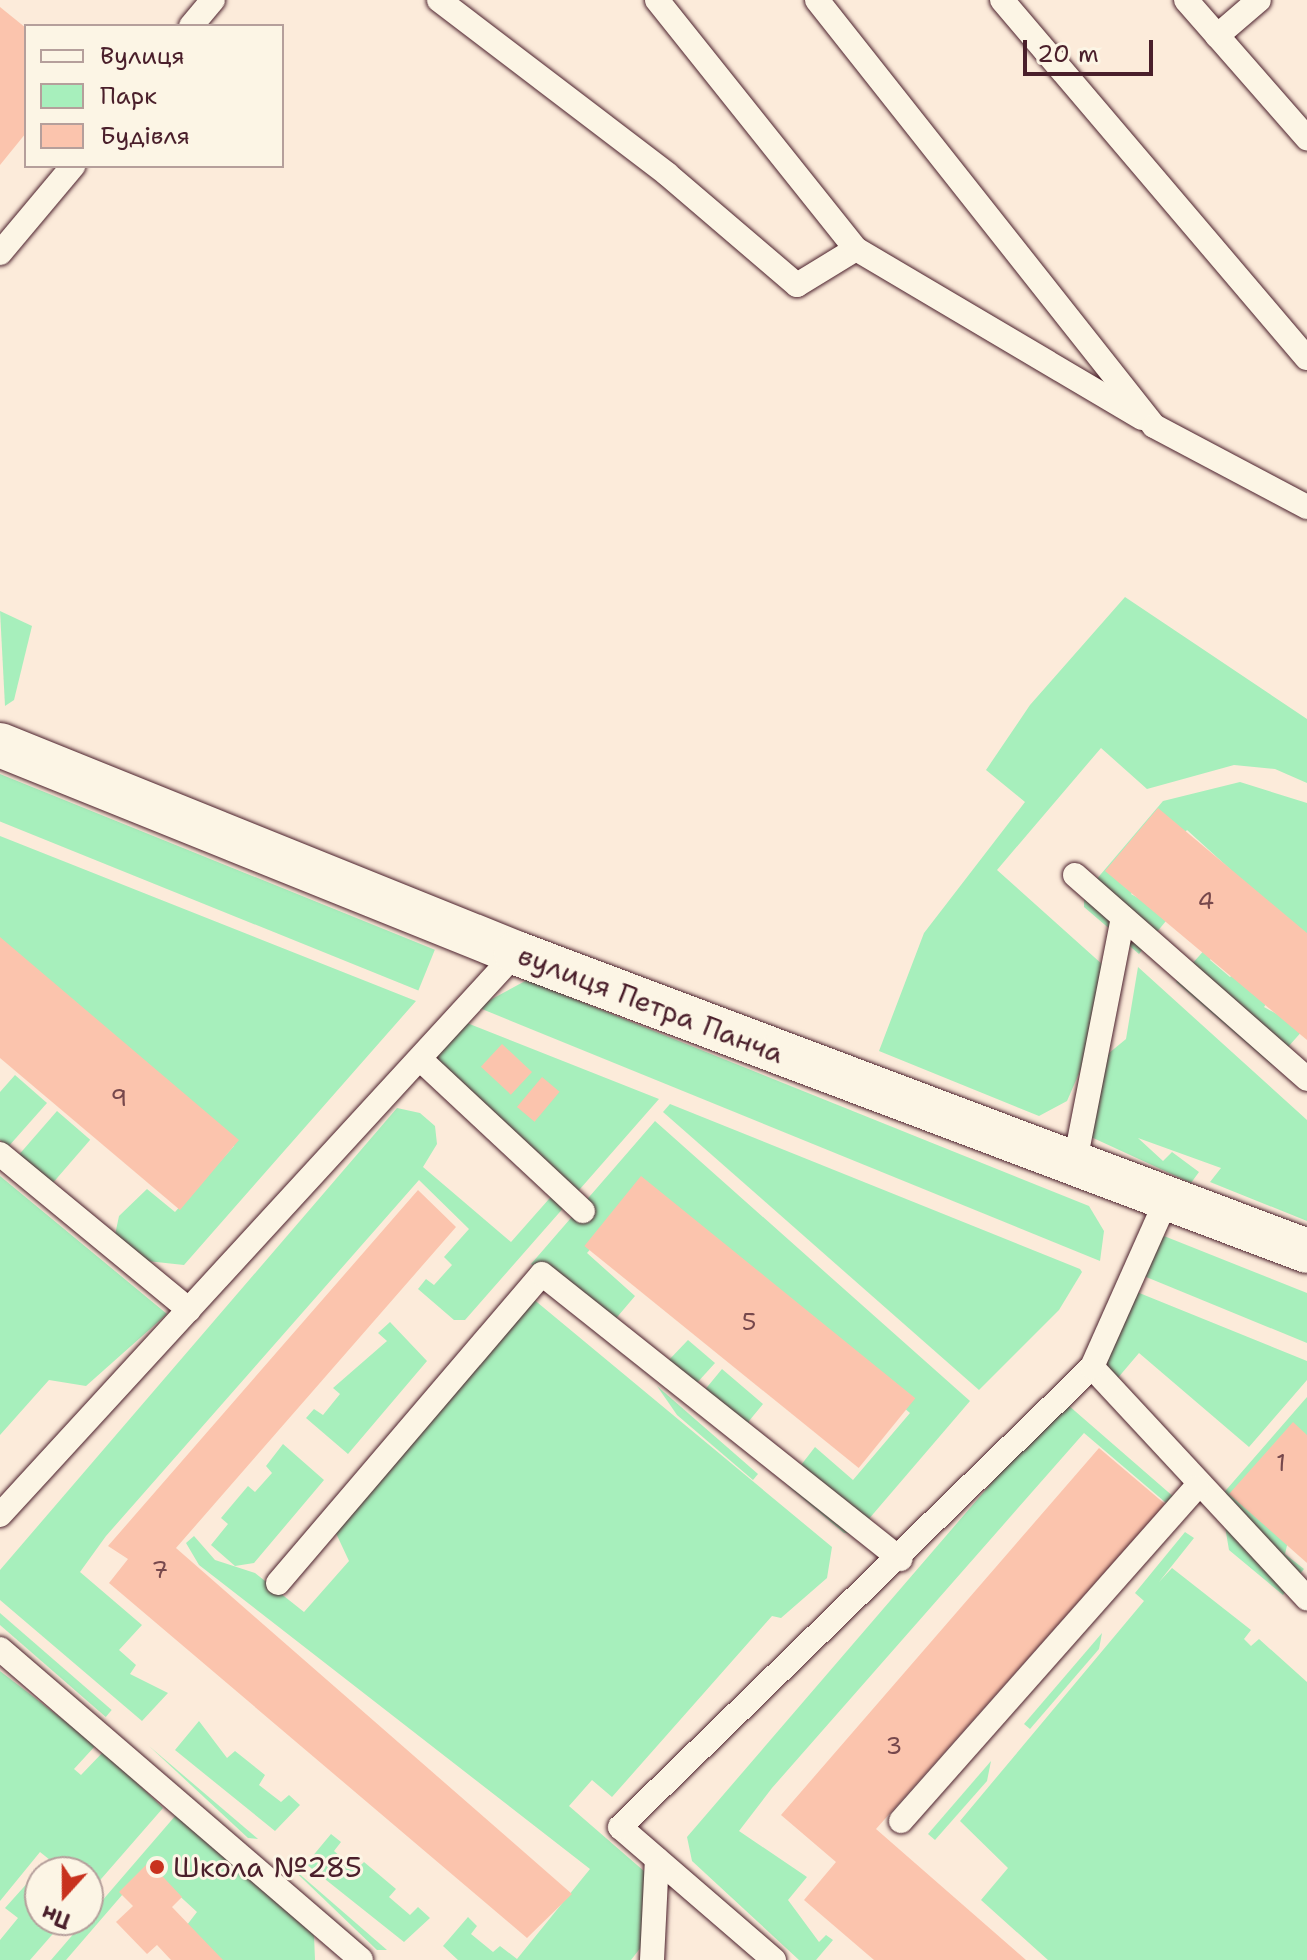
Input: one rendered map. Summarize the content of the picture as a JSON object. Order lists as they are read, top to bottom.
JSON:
{
  "streets": {
    "street": ["вулиця Петра Панча"]
  },
  "places": ["Школа №285"],
  "house_numbers": [
    "4",
    "9",
    "5",
    "1",
    "7",
    "3"
  ],
  "legend": ["Вулиця", "Парк", "Будівля"],
  "scale_bar": "20 m",
  "north": "bottom"
}
